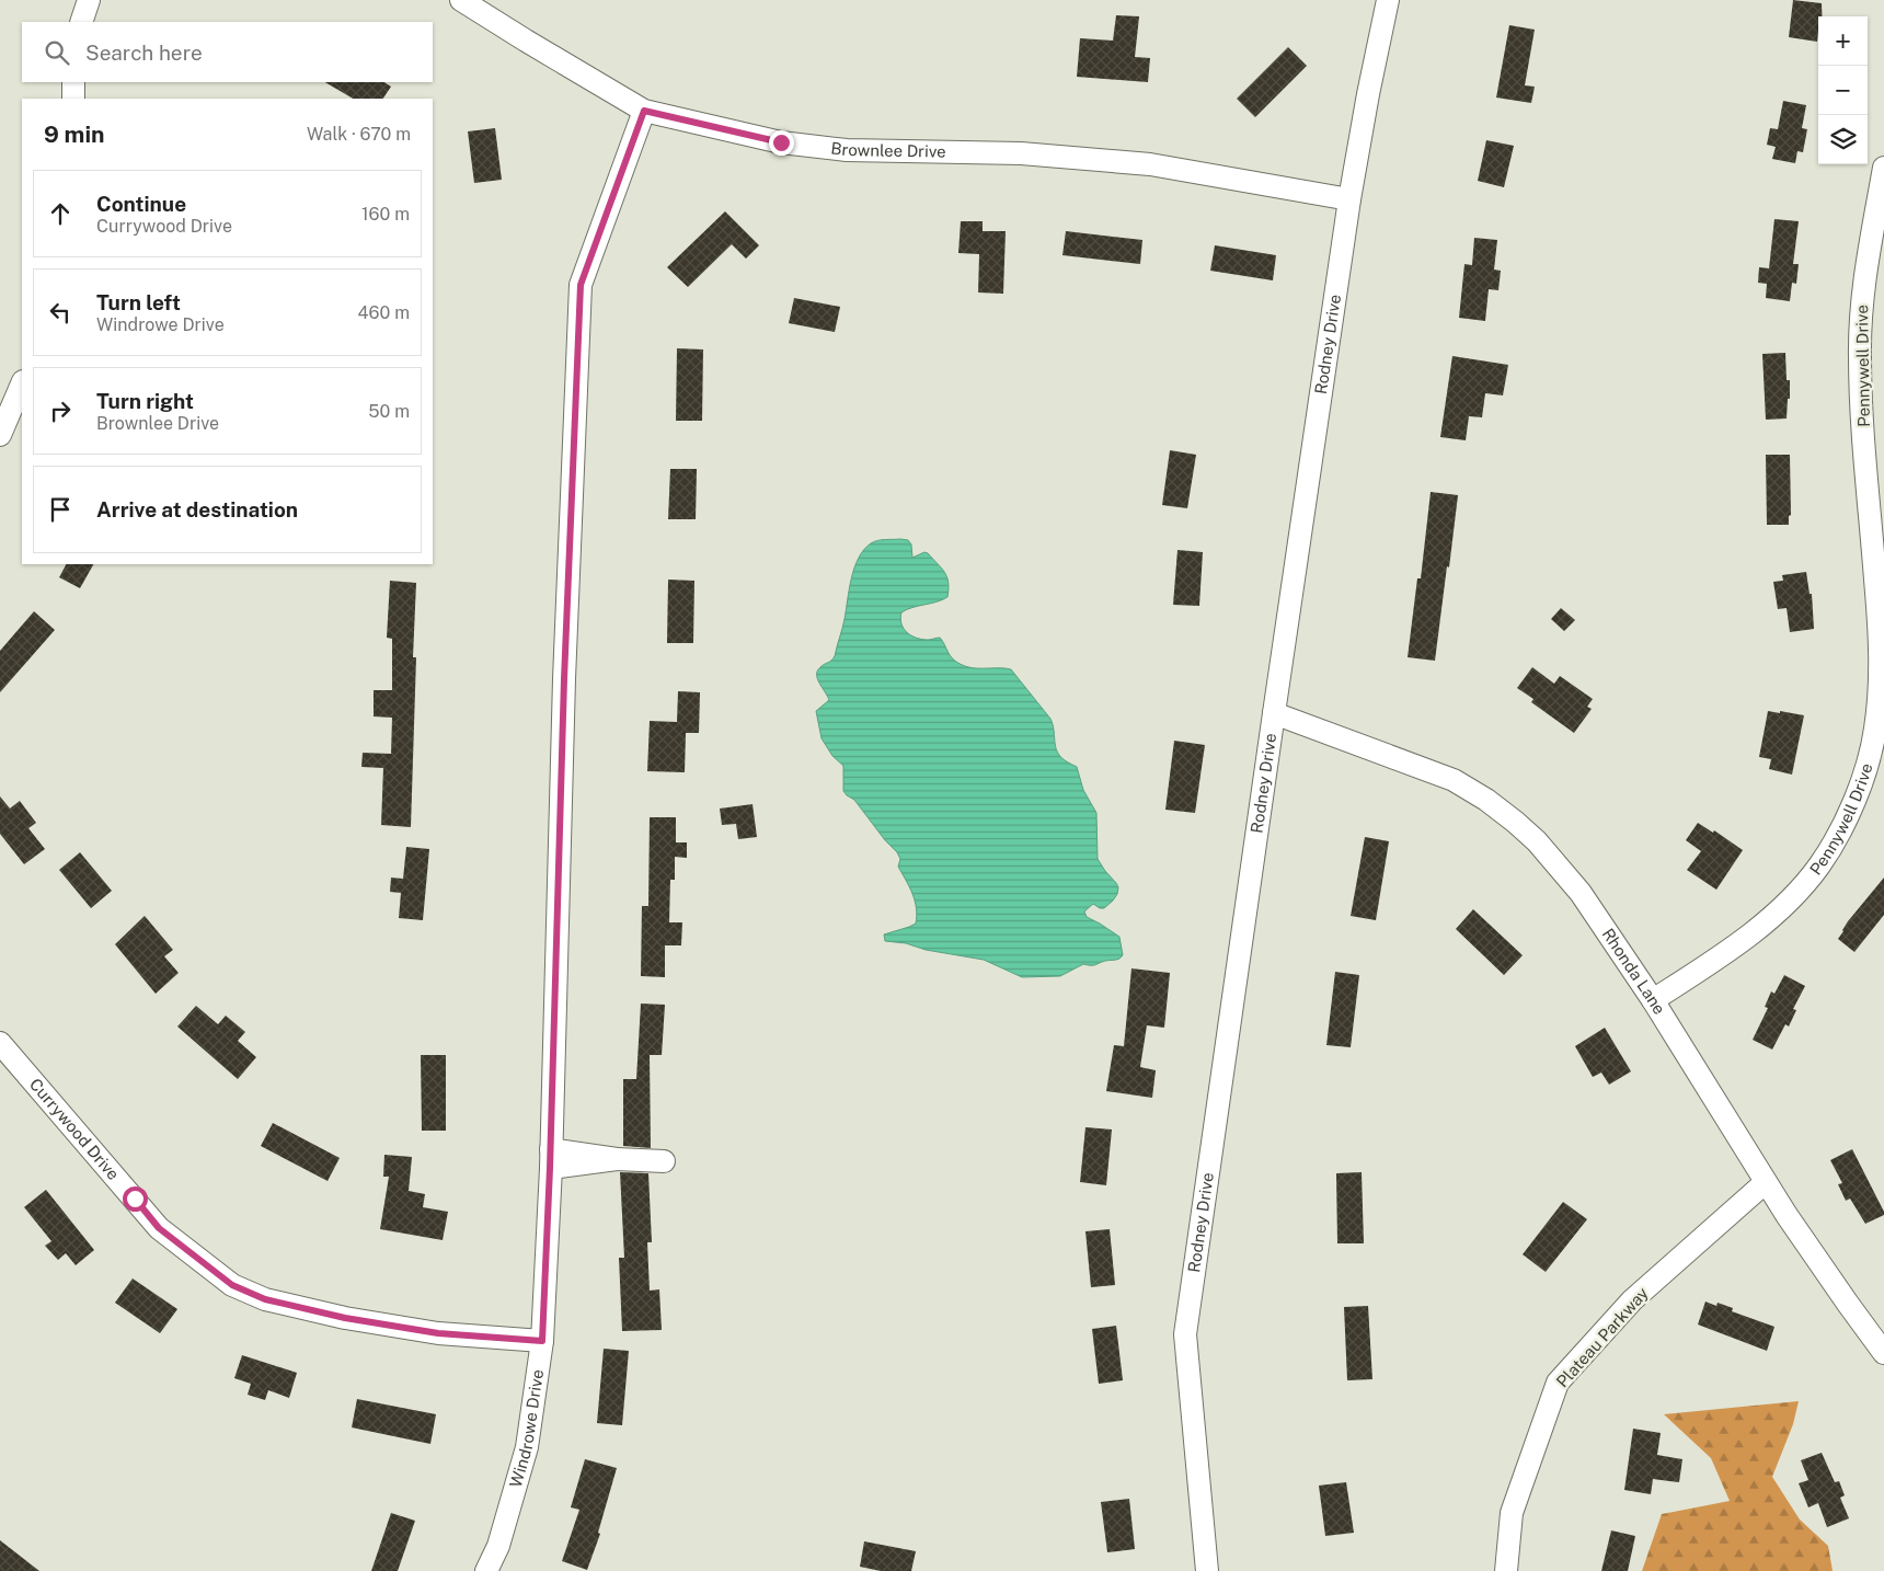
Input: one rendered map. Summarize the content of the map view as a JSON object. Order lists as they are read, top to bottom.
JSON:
{
  "streets": {
    "street": [
      "Brownlee Drive",
      "Rodney Drive",
      "Pennywell Drive",
      "Rhonda Lane",
      "Currywood Drive",
      "Plateau Parkway",
      "Windrowe Drive"
    ]
  },
  "crossings": [
    ["Brownlee Drive", "Rodney Drive"],
    ["Brownlee Drive", "Windrowe Drive"],
    ["Rodney Drive", "Rhonda Lane"],
    ["Pennywell Drive", "Rhonda Lane"],
    ["Rhonda Lane", "Plateau Parkway"],
    ["Currywood Drive", "Windrowe Drive"]
  ],
  "page": {
    "map_buttons": ["+", "−"],
    "search": "Search here",
    "heading": ["9 min", "Walk · 670 m"],
    "list": [
      ["Continue", "Currywood Drive", "160 m"],
      ["Turn left", "Windrowe Drive", "460 m"],
      ["Turn right", "Brownlee Drive", "50 m"],
      "Arrive at destination"
    ]
  }
}
